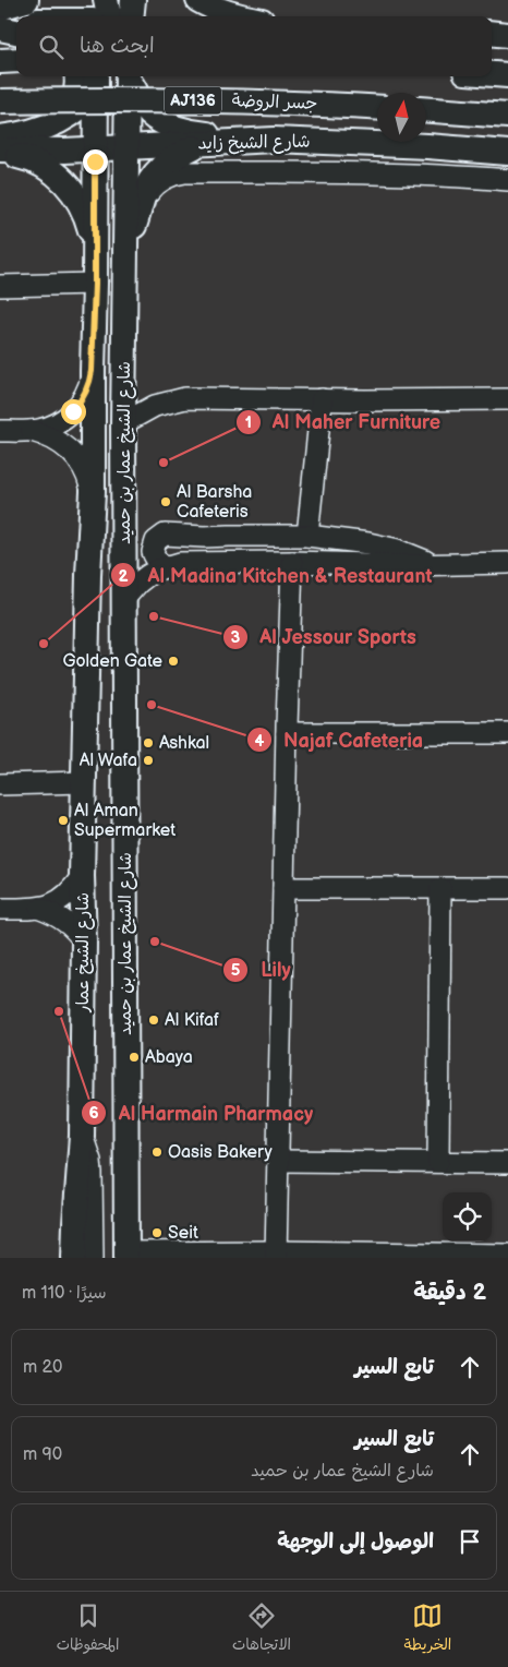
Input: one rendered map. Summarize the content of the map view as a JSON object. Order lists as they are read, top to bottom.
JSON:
{
  "streets": {
    "main road": [
      "AJ136",
      "جسر الروضة",
      "شارع الشيخ زايد",
      "شارع الشيخ عمار بن حميد",
      "شارع الشيخ عمار"
    ]
  },
  "crossings": [
    ["شارع الشيخ زايد", "شارع الشيخ عمار بن حميد"],
    ["شارع الشيخ عمار بن حميد", "شارع الشيخ عمار"]
  ],
  "places": [
    "Al Maher Furniture",
    "Al Barsha Cafeteris",
    "Al Jessour Sports",
    "Al Madina Kitchen & Restaurant",
    "Golden Gate",
    "Najaf Cafeteria",
    "Ashkal",
    "Al Wafa",
    "Al Aman Supermarket",
    "Lily",
    "Al Harmain Pharmacy",
    "Al Kifaf",
    "Abaya",
    "Oasis Bakery",
    "Seit"
  ],
  "north": "top",
  "page": {
    "search": "ابحث هنا",
    "heading": ["2 دقيقة", "سيرًا · 110 m"],
    "list": [
      ["تابع السير", "20 m"],
      ["تابع السير", "شارع الشيخ عمار بن حميد", "90 m"],
      "الوصول إلى الوجهة"
    ],
    "nav": ["الخريطة", "الاتجاهات", "المحفوظات"]
  }
}
